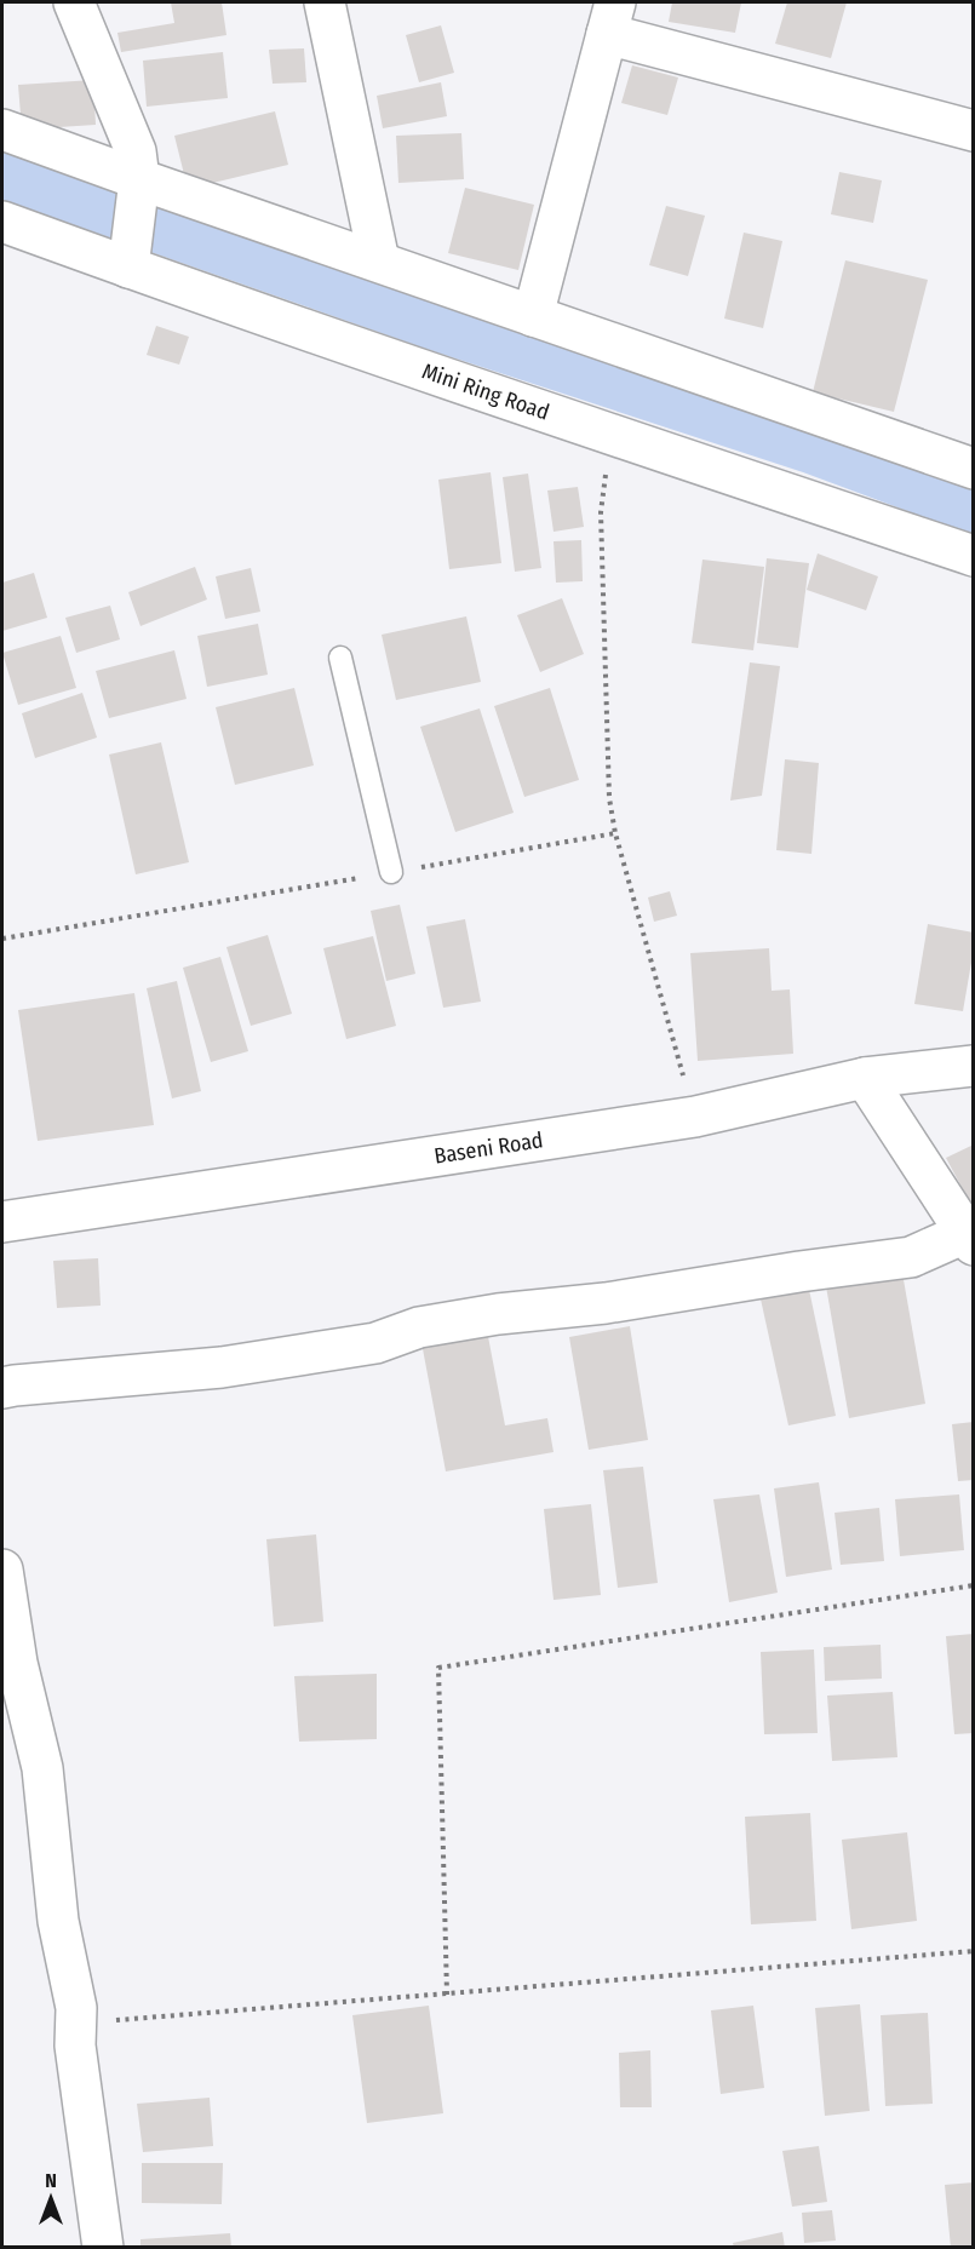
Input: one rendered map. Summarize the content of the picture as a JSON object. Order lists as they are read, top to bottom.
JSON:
{
  "streets": {
    "street": ["Mini Ring Road", "Baseni Road"]
  },
  "north": "top"
}
